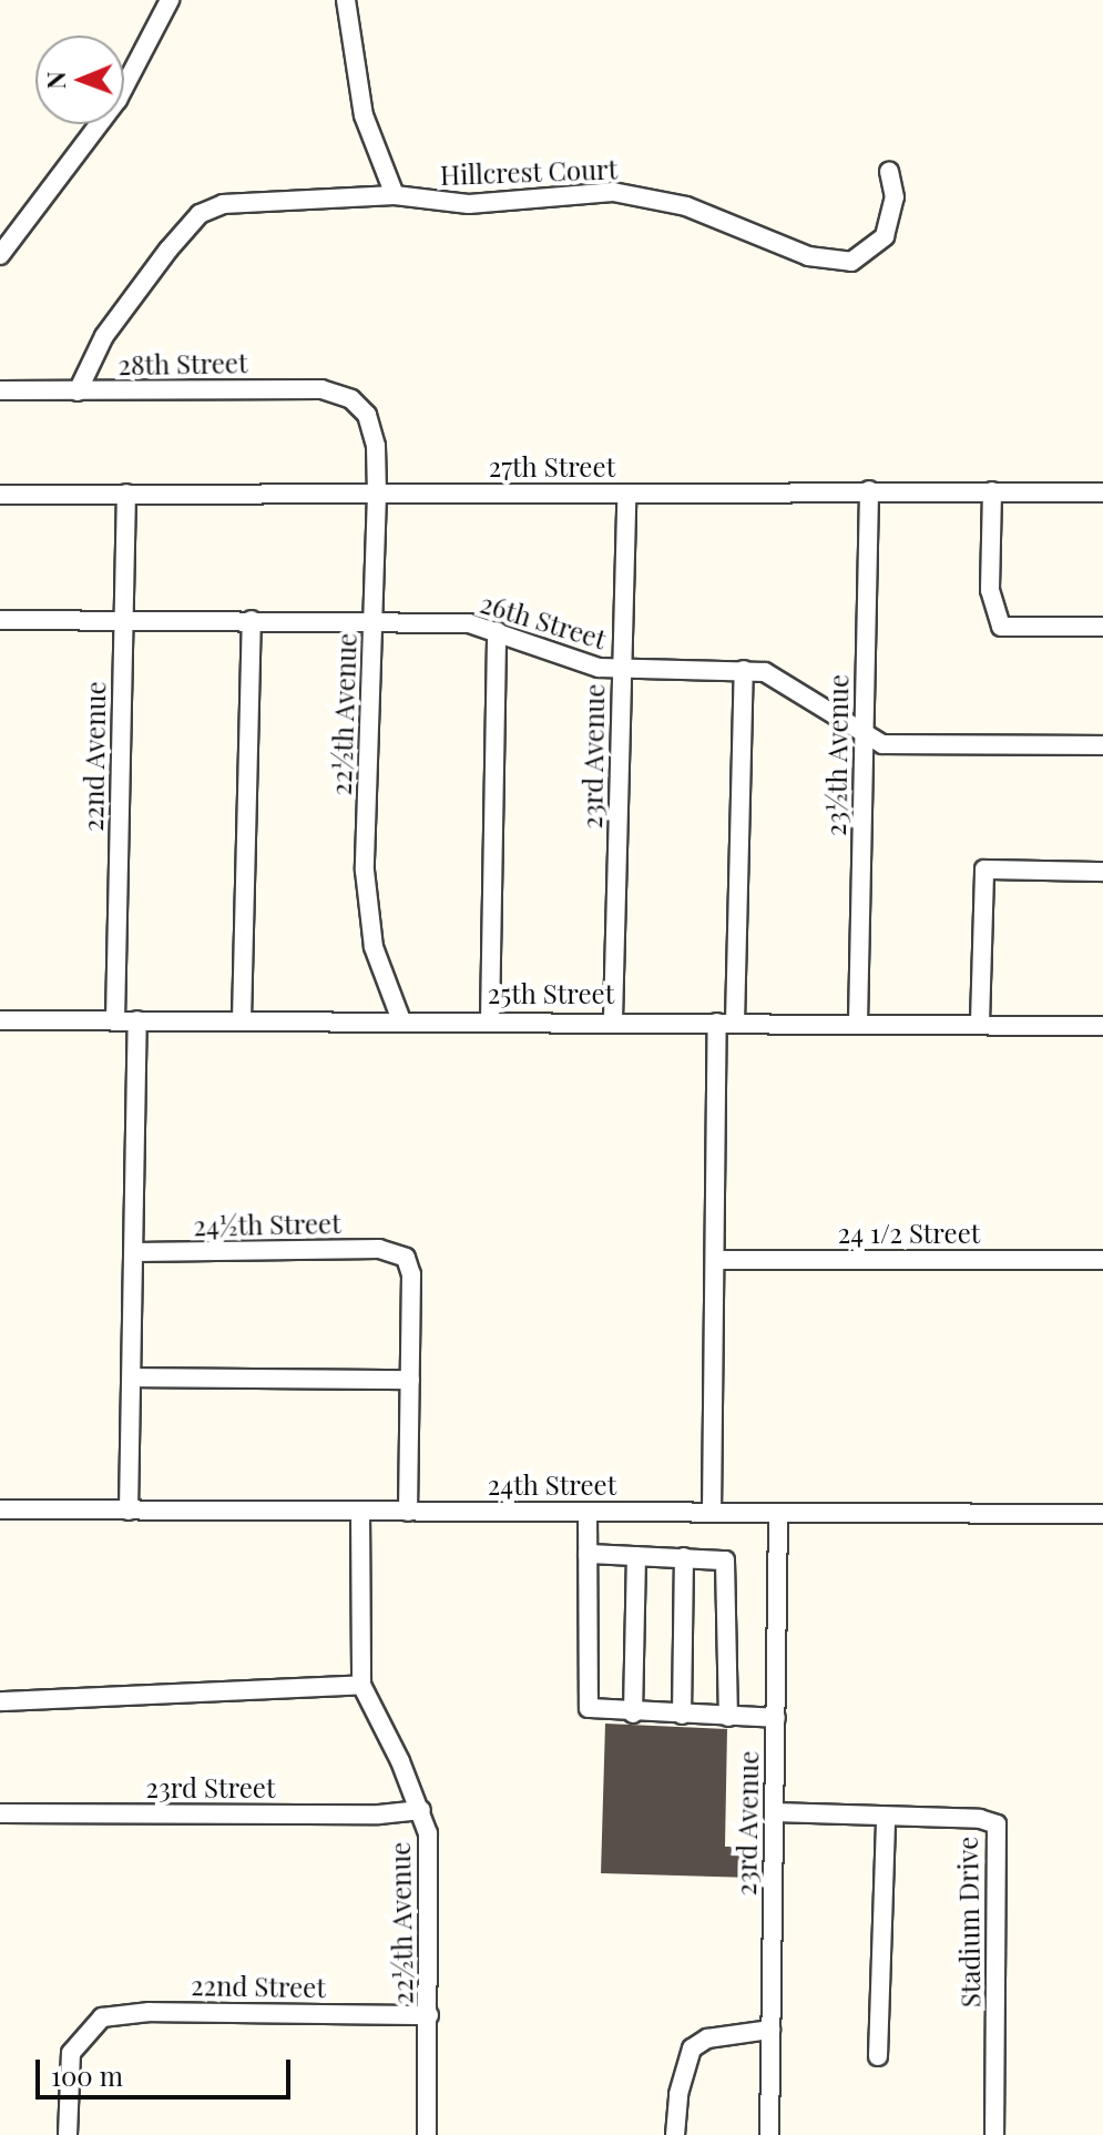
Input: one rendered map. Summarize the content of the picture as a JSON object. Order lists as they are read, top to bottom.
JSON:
{
  "streets": {
    "street": [
      "Hillcrest Court",
      "28th Street",
      "27th Street",
      "26th Street",
      "22½th Avenue",
      "23½th Avenue",
      "22nd Avenue",
      "23rd Avenue",
      "25th Street",
      "24½th Street",
      "24 1/2 Street",
      "24th Street",
      "23rd Street",
      "Stadium Drive",
      "22nd Street"
    ]
  },
  "crossings": [
    ["Hillcrest Court", "28th Street"],
    ["28th Street", "22½th Avenue"],
    ["27th Street", "22½th Avenue"],
    ["27th Street", "23½th Avenue"],
    ["27th Street", "22nd Avenue"],
    ["27th Street", "23rd Avenue"],
    ["26th Street", "22½th Avenue"],
    ["26th Street", "23½th Avenue"],
    ["26th Street", "22nd Avenue"],
    ["26th Street", "23rd Avenue"],
    ["22½th Avenue", "25th Street"],
    ["22½th Avenue", "24th Street"],
    ["22½th Avenue", "23rd Street"],
    ["22½th Avenue", "22nd Street"],
    ["23½th Avenue", "25th Street"],
    ["22nd Avenue", "25th Street"],
    ["23rd Avenue", "25th Street"],
    ["23rd Avenue", "24th Street"],
    ["23rd Avenue", "Stadium Drive"]
  ],
  "scale_bar": "100 m",
  "north": "left"
}
